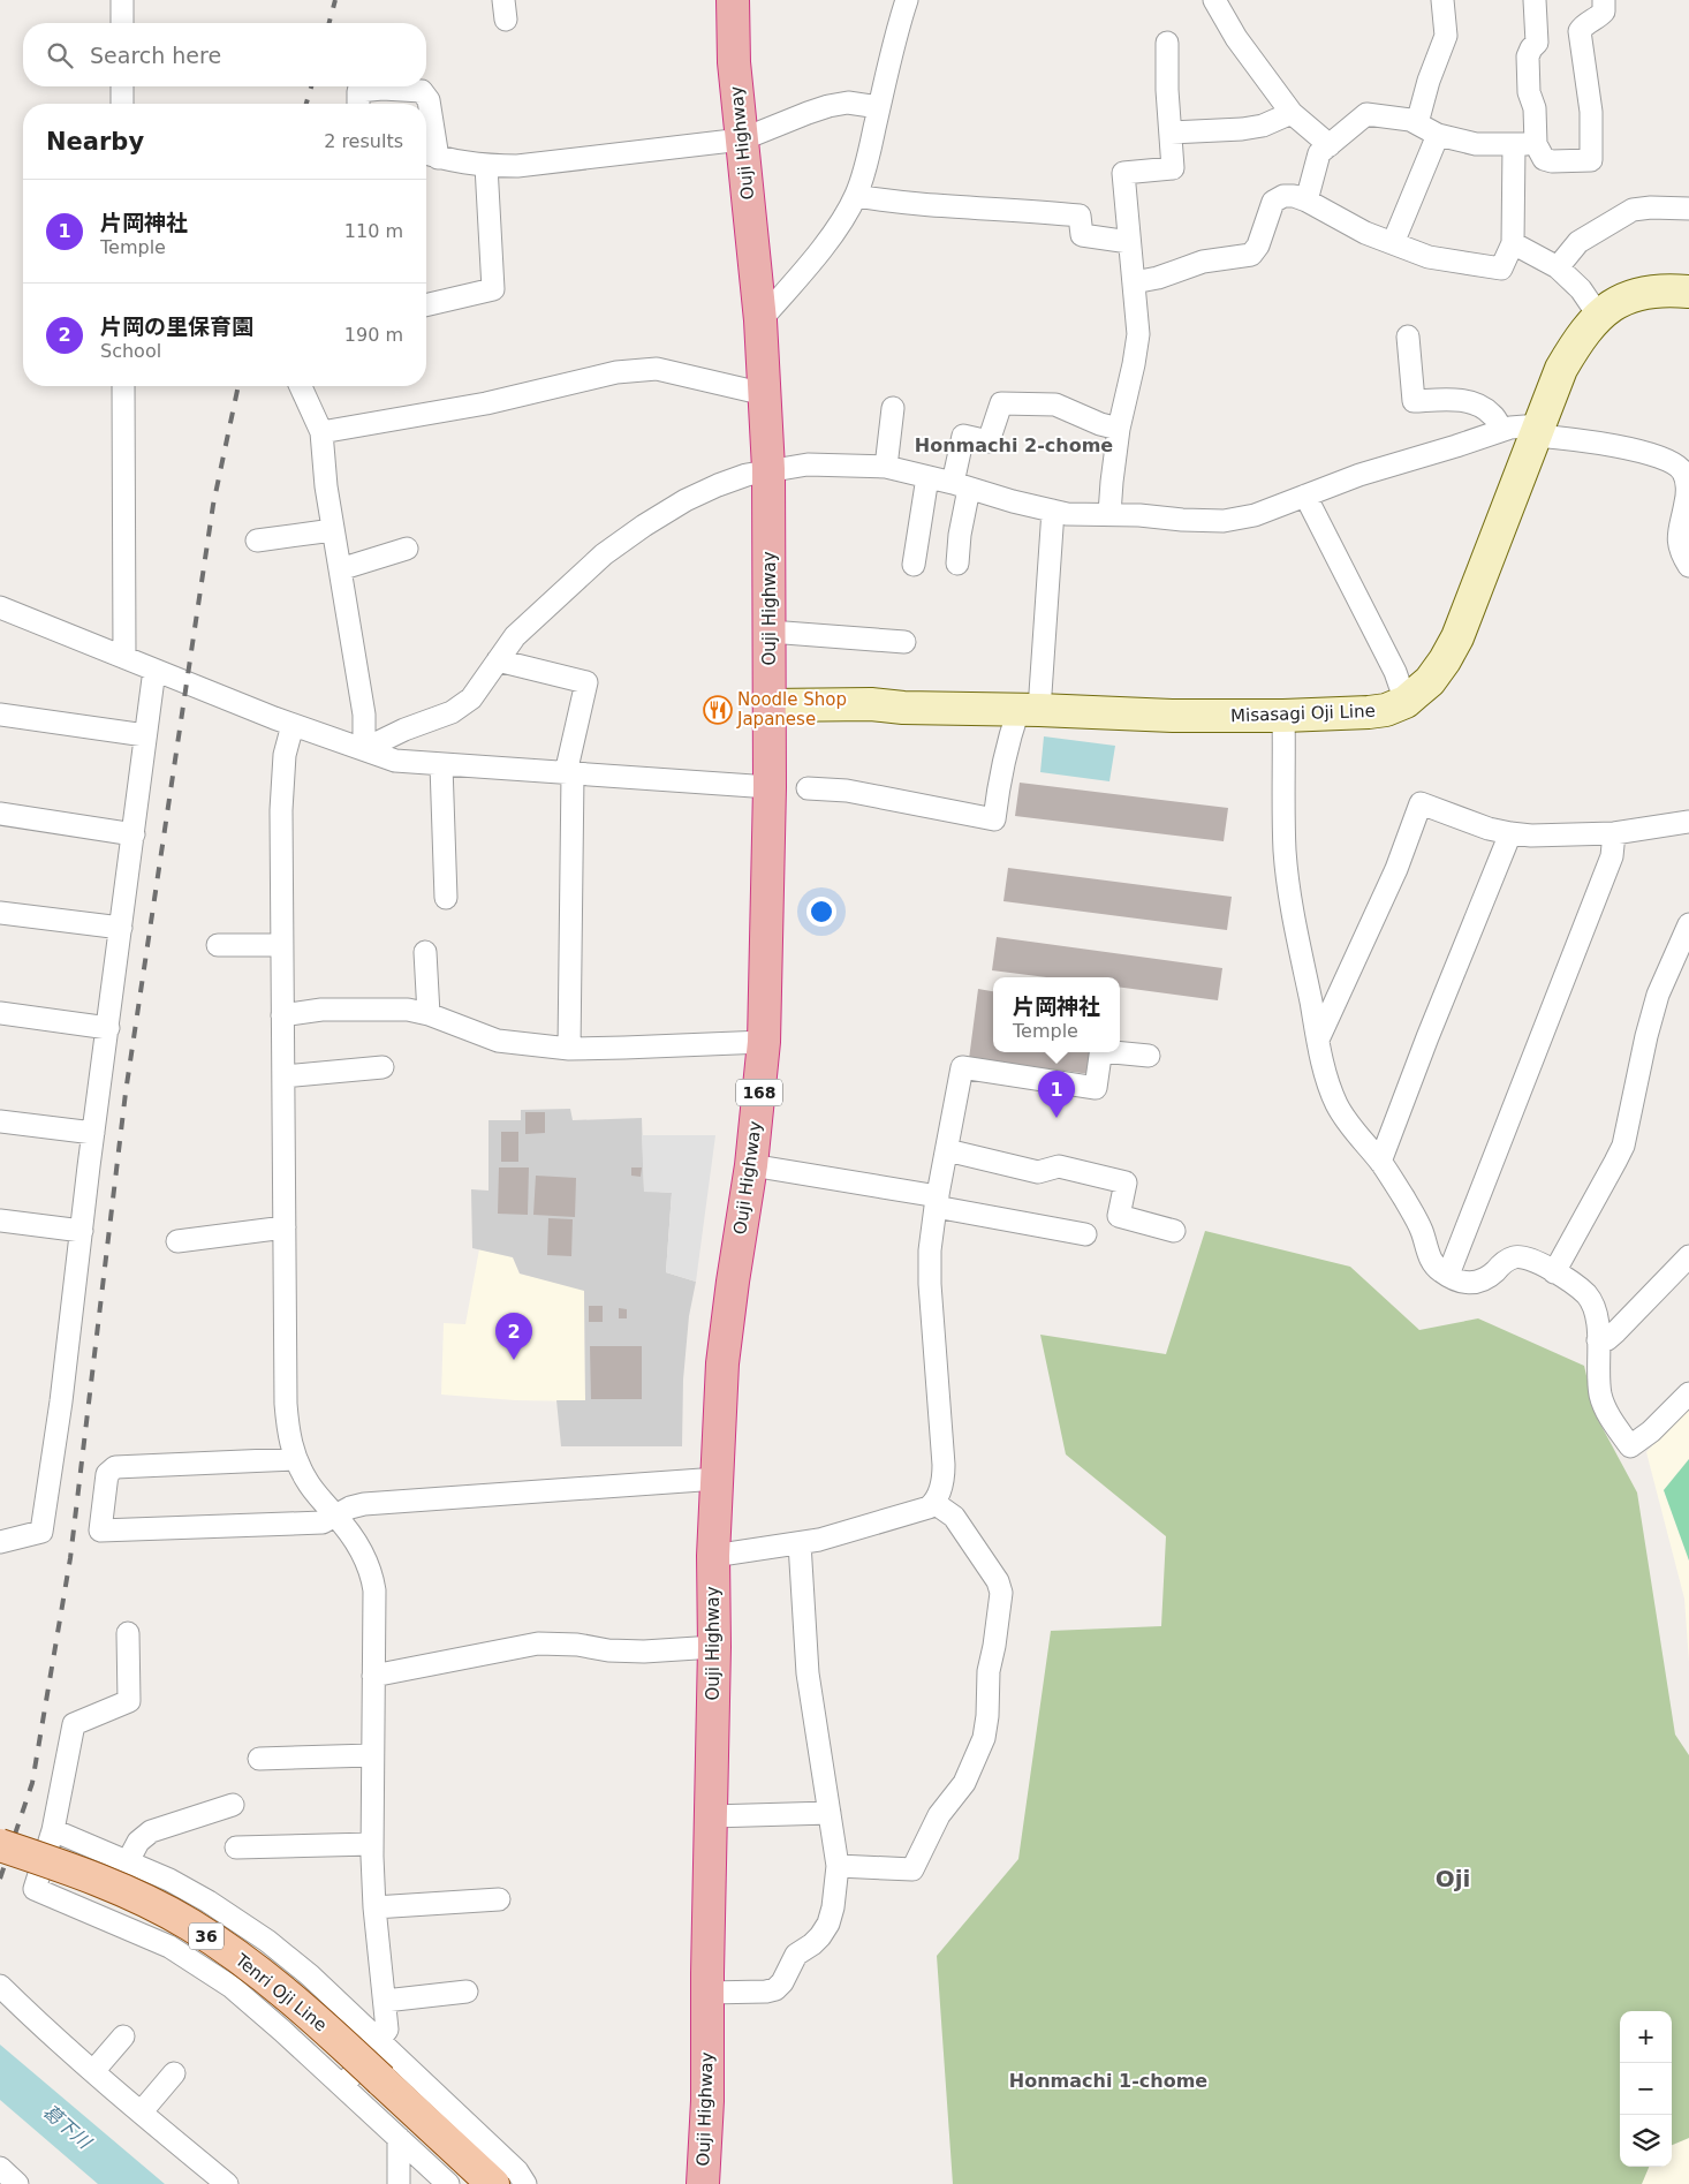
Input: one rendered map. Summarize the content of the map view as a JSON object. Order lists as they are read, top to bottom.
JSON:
{
  "streets": {
    "highway": ["Ouji Highway", "168"],
    "main road": ["Misasagi Oji Line", "36", "Tenri Oji Line"]
  },
  "crossings": [
    ["Ouji Highway", "Misasagi Oji Line"]
  ],
  "districts": ["Honmachi 2-chome", "Oji", "Honmachi 1-chome"],
  "water": ["葛下川"],
  "places": {
    "restaurant": ["Noodle Shop Japanese"]
  },
  "page": {
    "search": "Search here",
    "heading": ["Nearby", "2 results"],
    "list": [
      {
        "mark": "1",
        "name": "片岡神社",
        "note": "Temple",
        "value": "110 m"
      },
      {
        "mark": "2",
        "name": "片岡の里保育園",
        "note": "School",
        "value": "190 m"
      }
    ],
    "popup": ["片岡神社", "Temple"],
    "pins": ["1", "2"],
    "map_buttons": ["+", "−"]
  }
}
